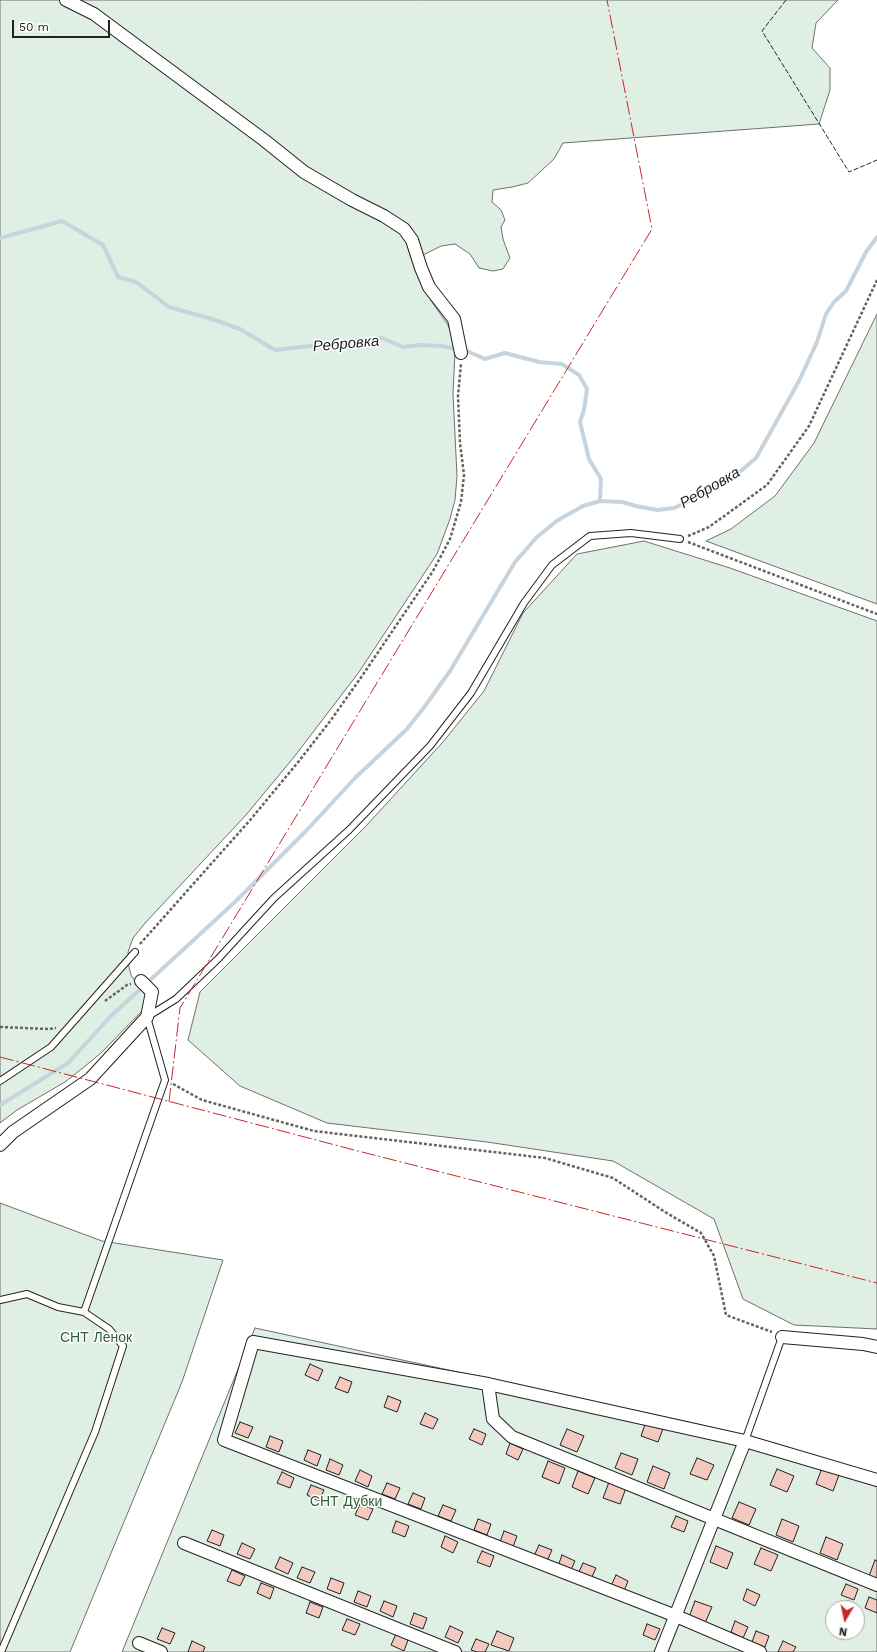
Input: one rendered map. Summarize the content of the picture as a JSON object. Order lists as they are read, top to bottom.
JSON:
{
  "water": ["Ребровка"],
  "parks": ["СНТ Ленок", "СНТ Дубки"],
  "scale_bar": "50 m",
  "north": "bottom"
}
